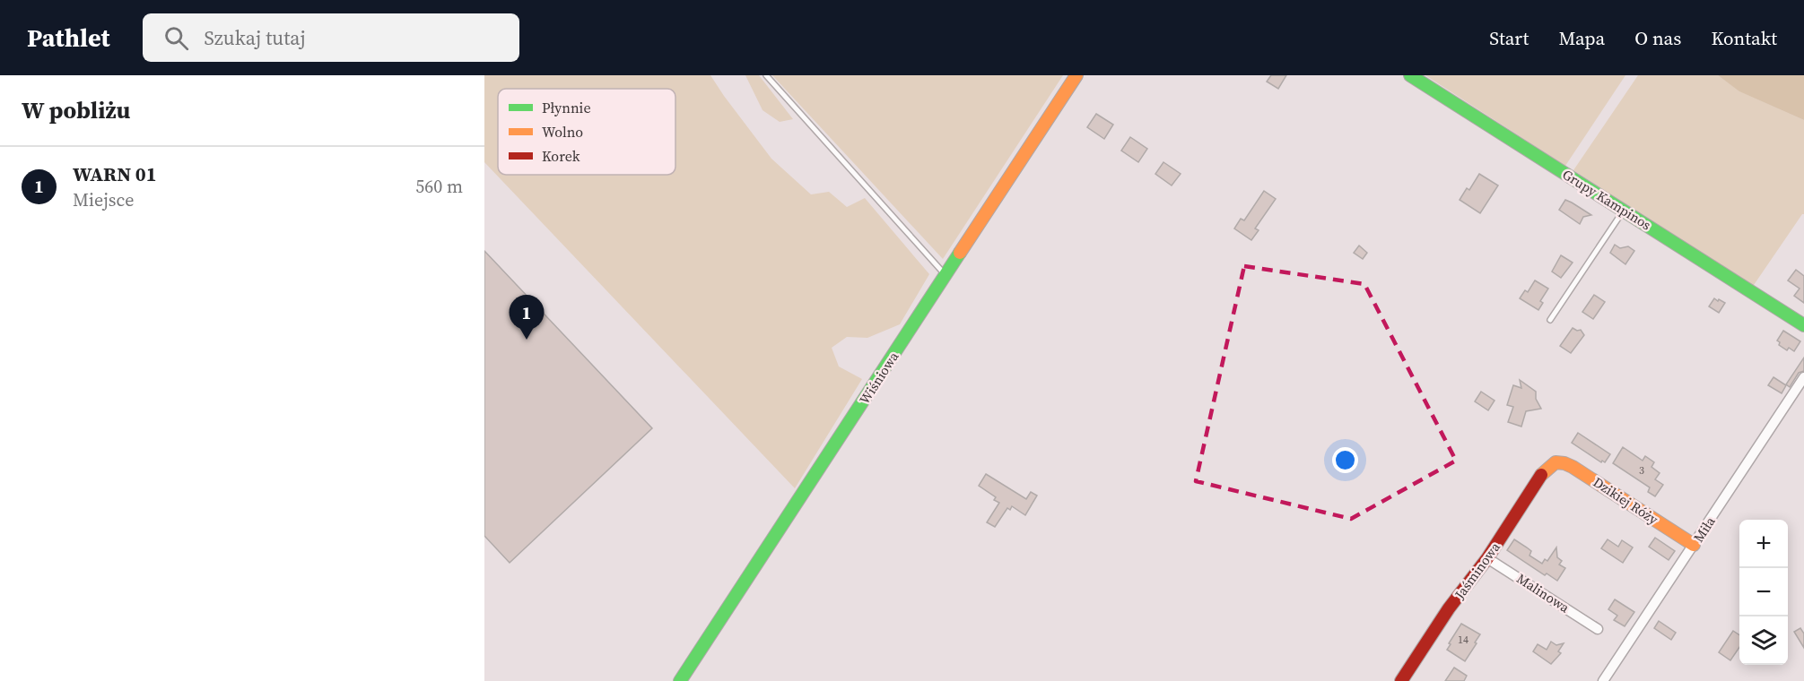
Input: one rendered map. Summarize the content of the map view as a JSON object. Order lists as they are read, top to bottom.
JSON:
{
  "streets": {
    "street": [
      "Grupy Kampinos",
      "Wiśniowa",
      "Dzikiej Róży",
      "Miła",
      "Jaśminowa",
      "Malinowa"
    ]
  },
  "crossings": [
    ["Dzikiej Róży", "Miła"],
    ["Dzikiej Róży", "Jaśminowa"],
    ["Jaśminowa", "Malinowa"]
  ],
  "house_numbers": ["3", "14"],
  "legend": ["Płynnie", "Wolno", "Korek"],
  "page": {
    "header": "Pathlet",
    "search": "Szukaj tutaj",
    "nav": [
      "Start",
      "Mapa",
      "O nas",
      "Kontakt"
    ],
    "heading": "W pobliżu",
    "list": [
      {
        "mark": "1",
        "name": "WARN 01",
        "note": "Miejsce",
        "value": "560 m"
      }
    ],
    "pins": "1",
    "map_buttons": ["+", "−"]
  }
}
